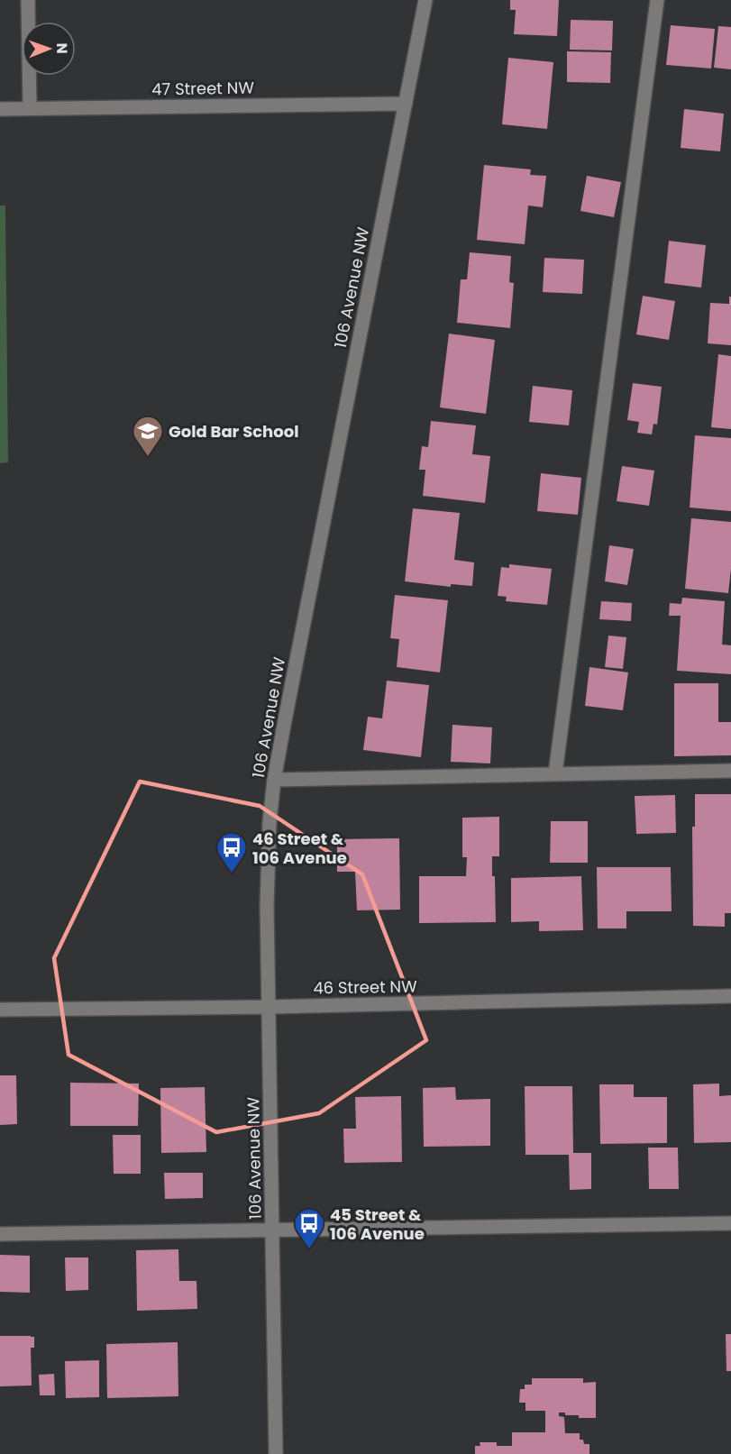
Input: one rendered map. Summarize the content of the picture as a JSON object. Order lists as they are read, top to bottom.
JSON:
{
  "streets": {
    "street": ["47 Street NW", "106 Avenue NW", "46 Street NW"]
  },
  "crossings": [
    ["47 Street NW", "106 Avenue NW"],
    ["106 Avenue NW", "46 Street NW"]
  ],
  "places": {
    "school or university": ["Gold Bar School"],
    "bus stop": ["46 Street & 106 Avenue", "45 Street & 106 Avenue"]
  },
  "north": "right"
}
